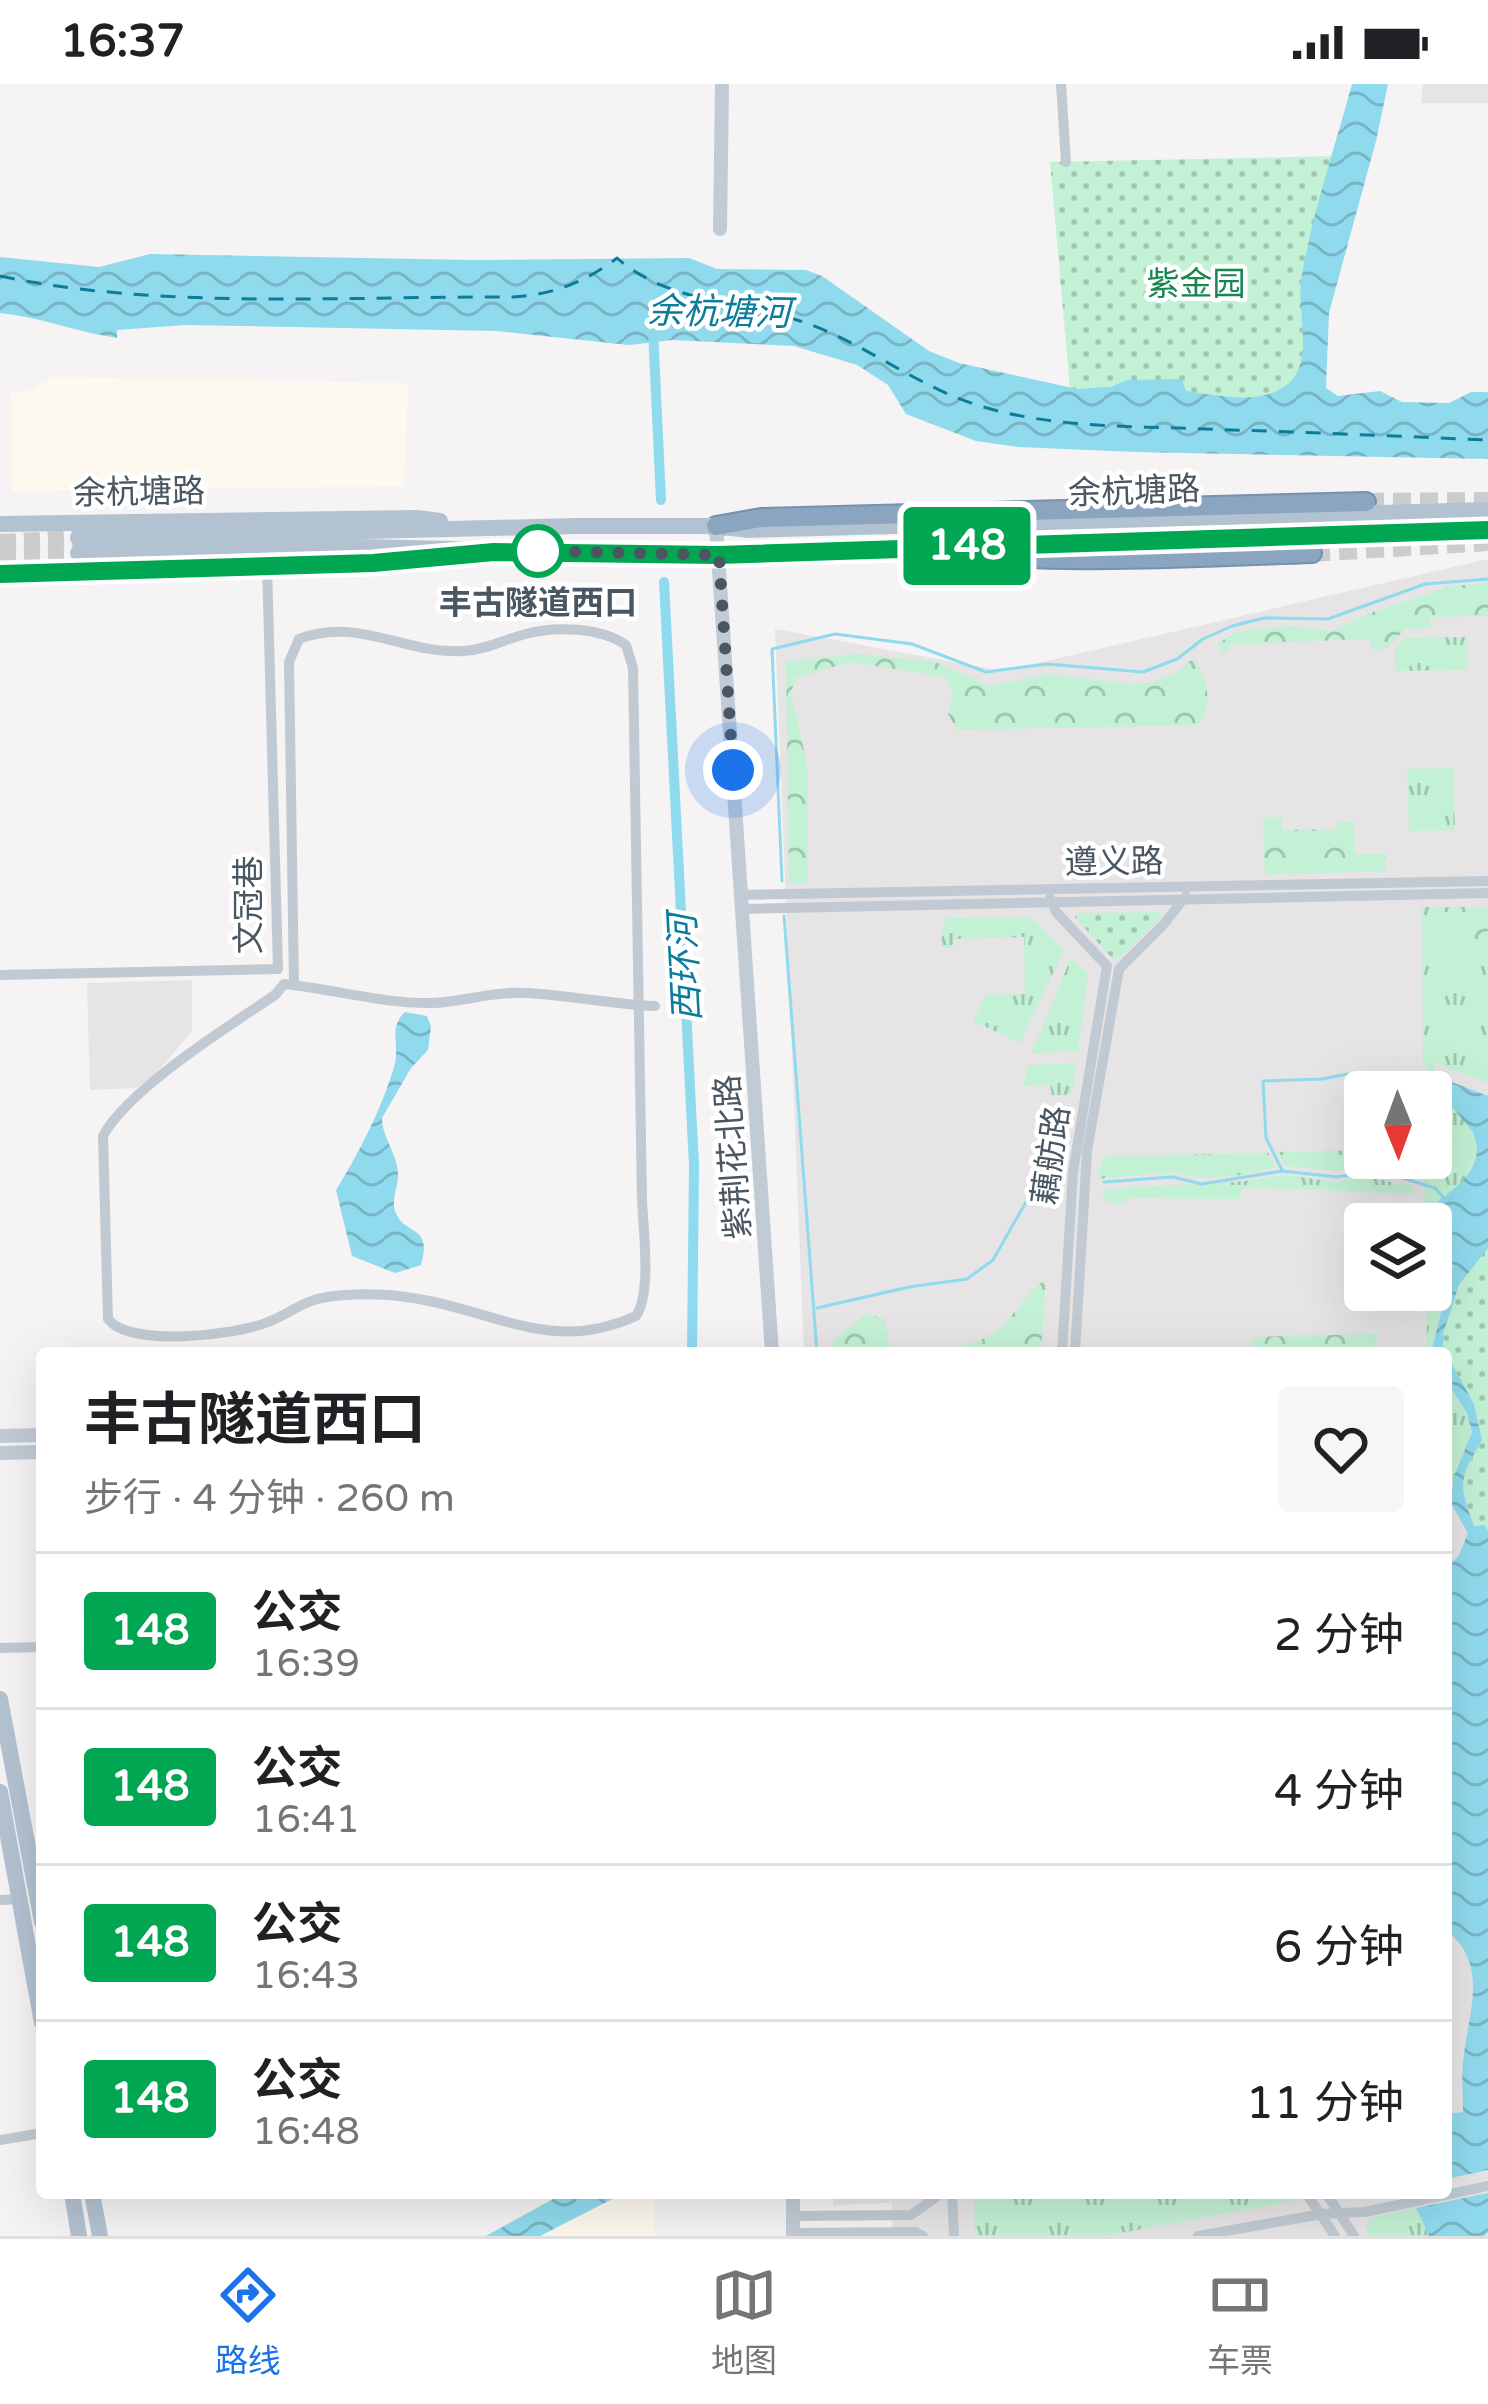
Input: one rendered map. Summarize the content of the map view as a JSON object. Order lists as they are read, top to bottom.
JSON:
{
  "streets": {
    "main road": ["余杭塘路", "紫荆花北路"],
    "street": ["遵义路", "文冠巷", "藕舫路"]
  },
  "crossings": [
    ["余杭塘路", "文冠巷"],
    ["余杭塘路", "紫荆花北路"],
    ["遵义路", "紫荆花北路"]
  ],
  "water": ["余杭塘河", "西环河"],
  "parks": ["紫金园"],
  "places": ["丰古隧道西口"],
  "lines": ["bus line 148"],
  "north": "bottom",
  "page": {
    "status": "16:37",
    "on_map": "148",
    "heading": ["丰古隧道西口", "步行 · 4 分钟 · 260 m"],
    "list": [
      {
        "mark": "148",
        "name": "公交",
        "note": "16:39",
        "value": "2 分钟"
      },
      {
        "mark": "148",
        "name": "公交",
        "note": "16:41",
        "value": "4 分钟"
      },
      {
        "mark": "148",
        "name": "公交",
        "note": "16:43",
        "value": "6 分钟"
      },
      {
        "mark": "148",
        "name": "公交",
        "note": "16:48",
        "value": "11 分钟"
      }
    ],
    "tabs": ["路线", "地图", "车票"]
  }
}
